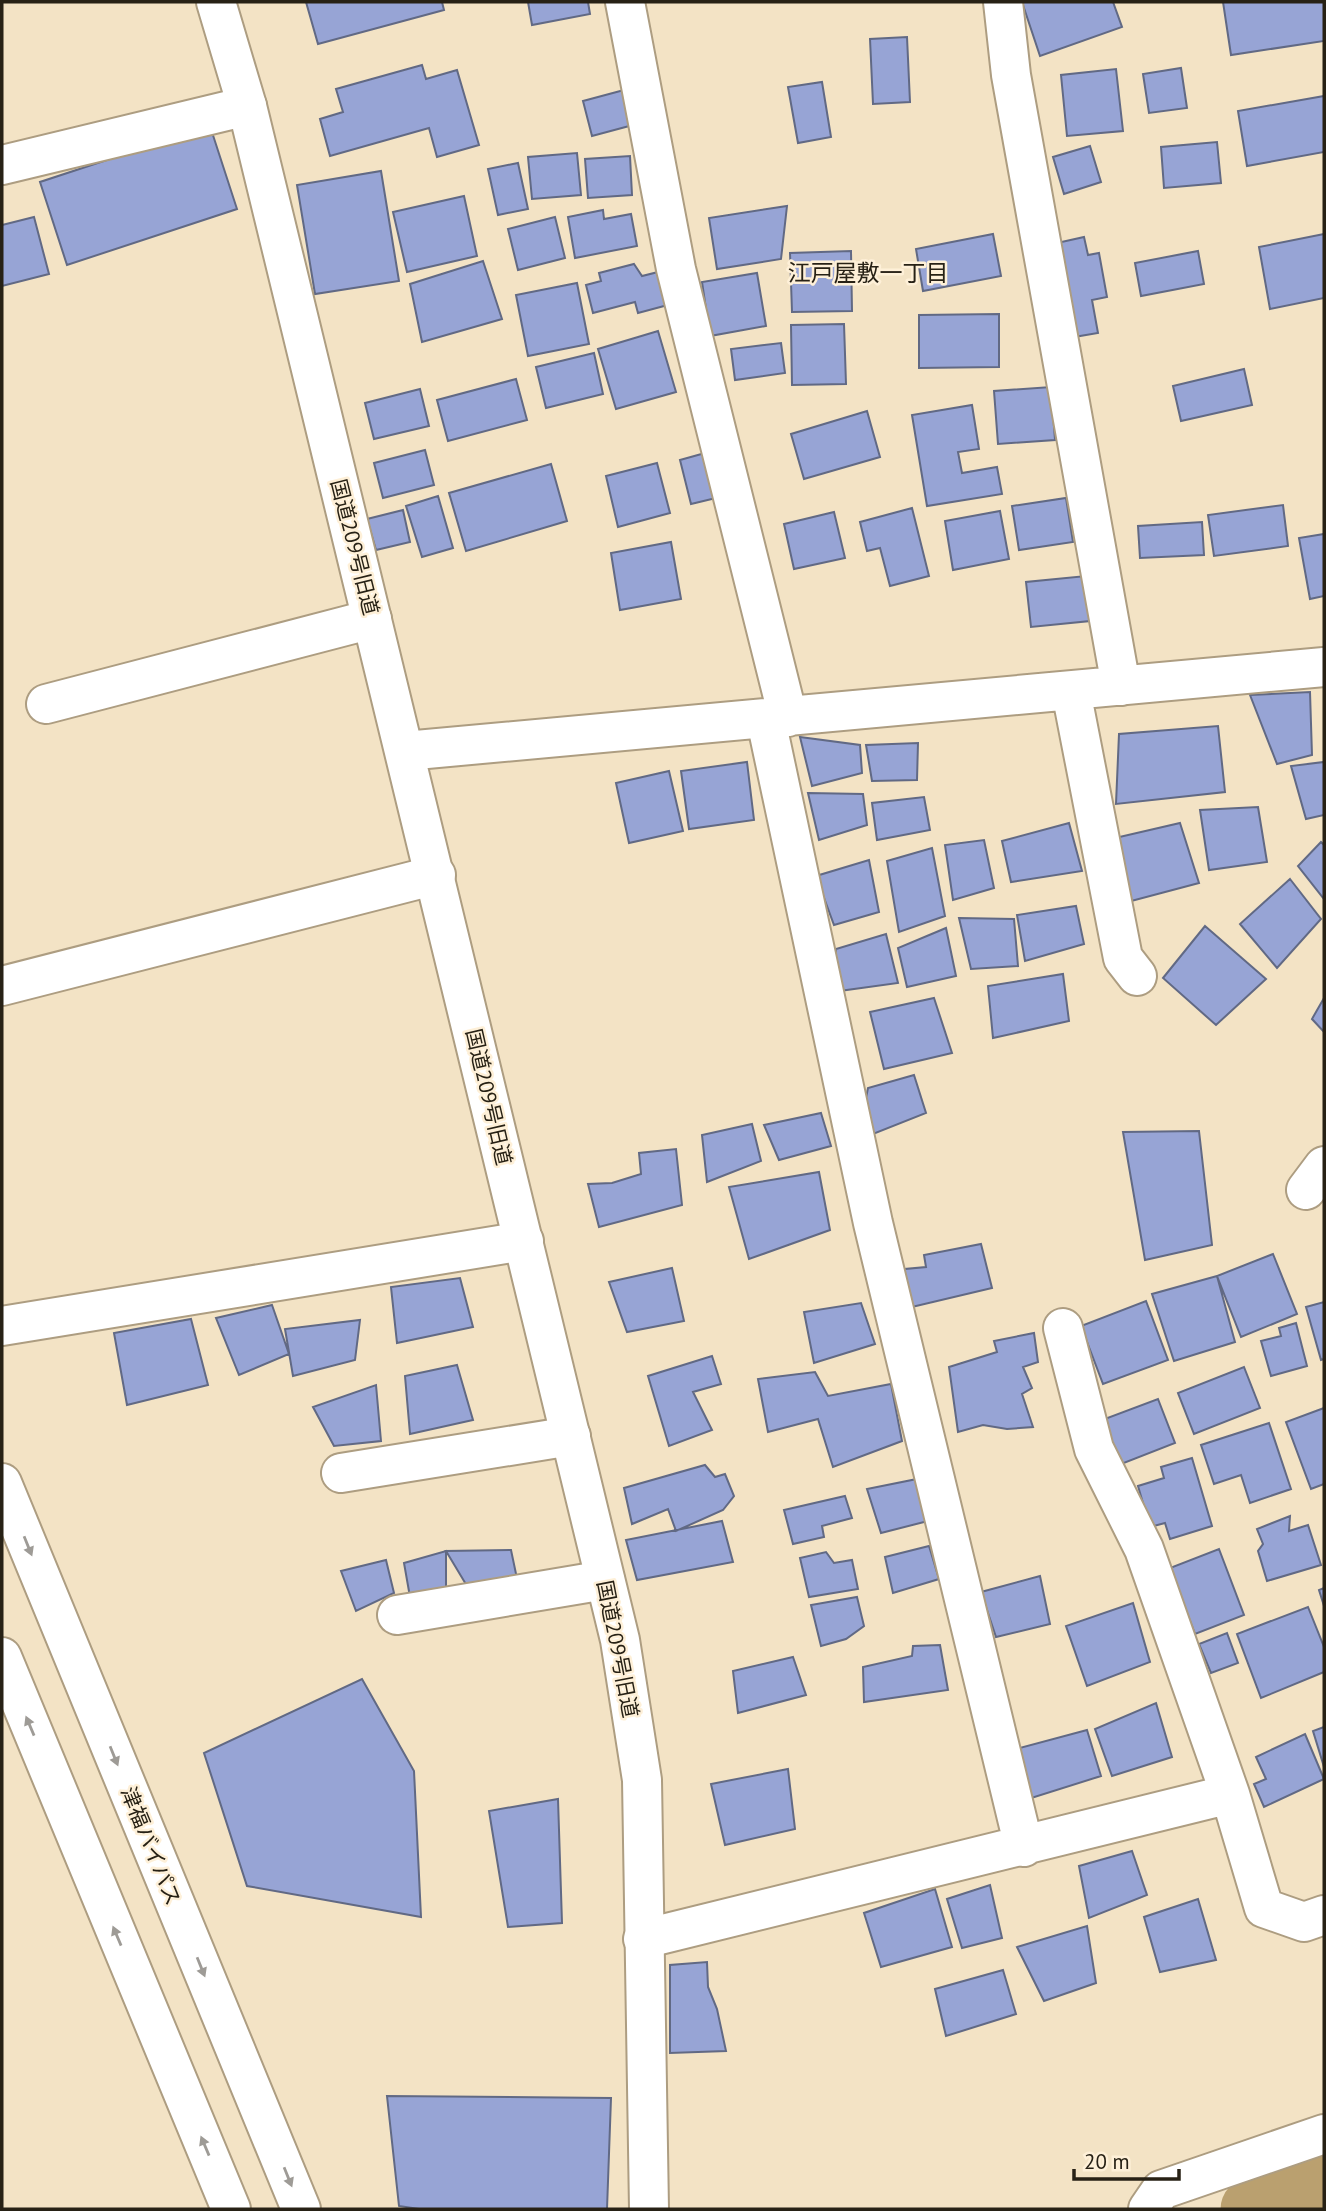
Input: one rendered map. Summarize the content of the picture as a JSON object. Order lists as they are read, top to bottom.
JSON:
{
  "streets": {
    "main road": ["国道209号旧道", "津福バイパス"]
  },
  "districts": ["江戸屋敷一丁目"],
  "scale_bar": "20 m"
}
